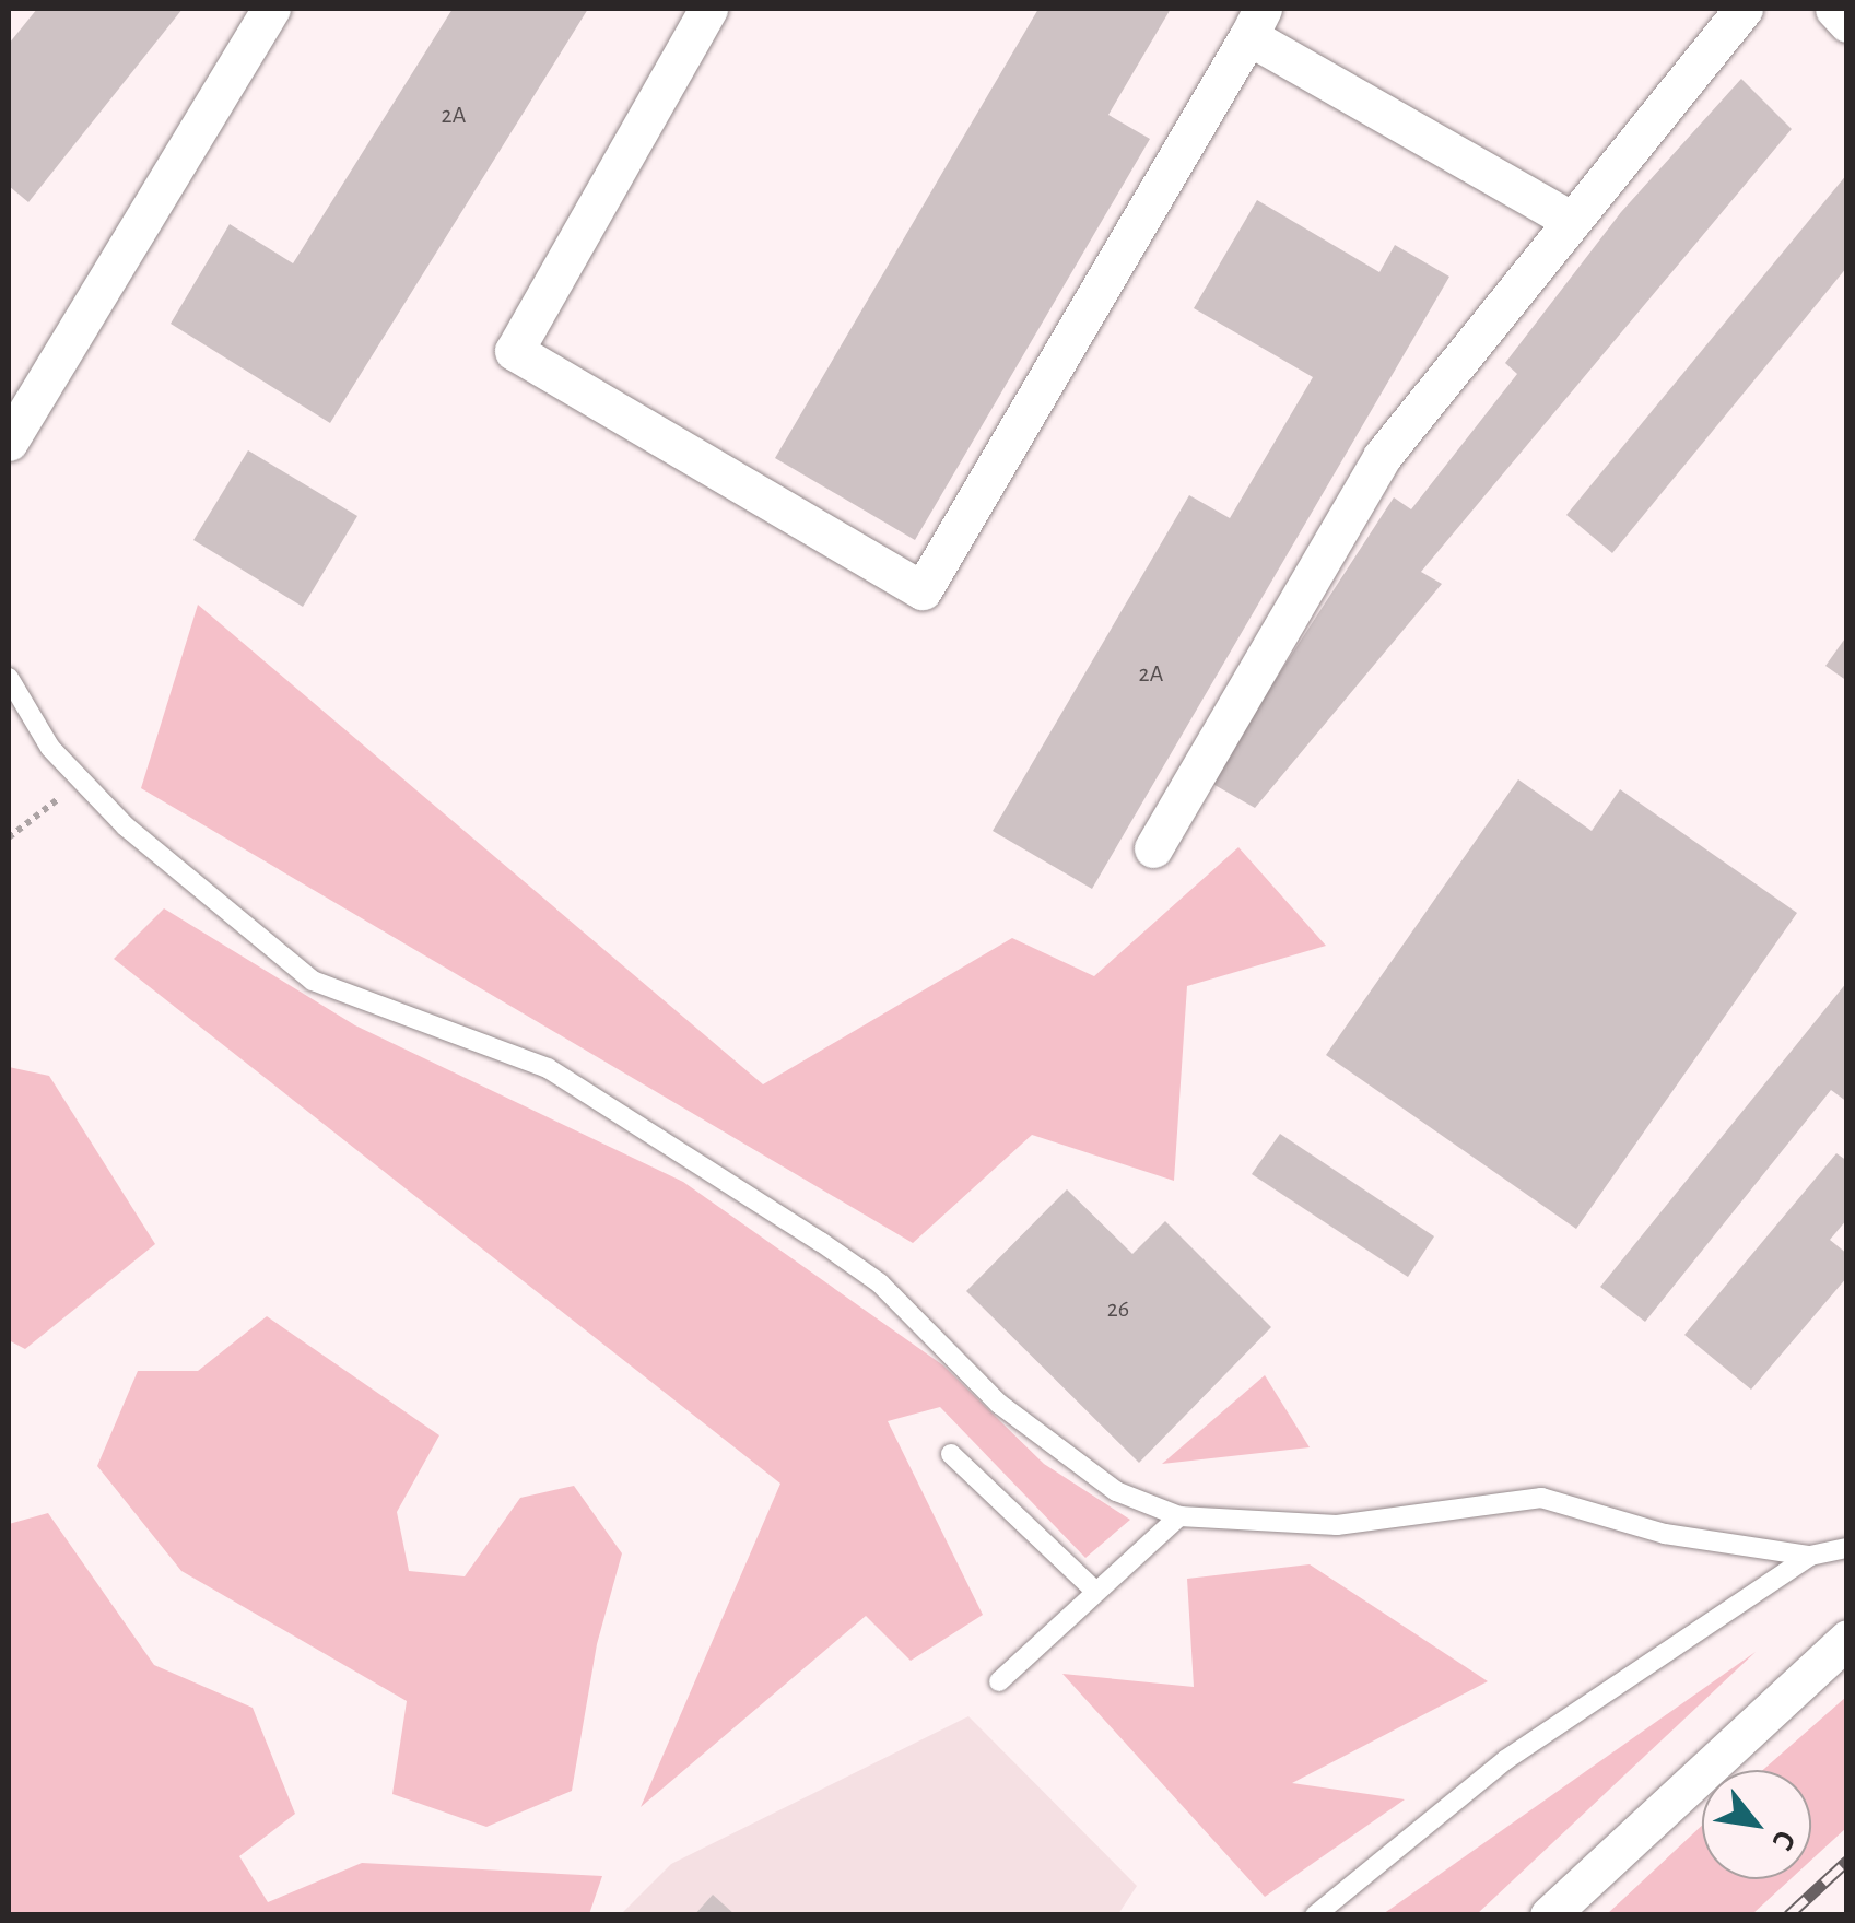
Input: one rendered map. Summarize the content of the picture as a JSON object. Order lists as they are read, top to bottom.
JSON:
{
  "house_numbers": ["2А", "2А", "26"],
  "north": "bottom right"
}
